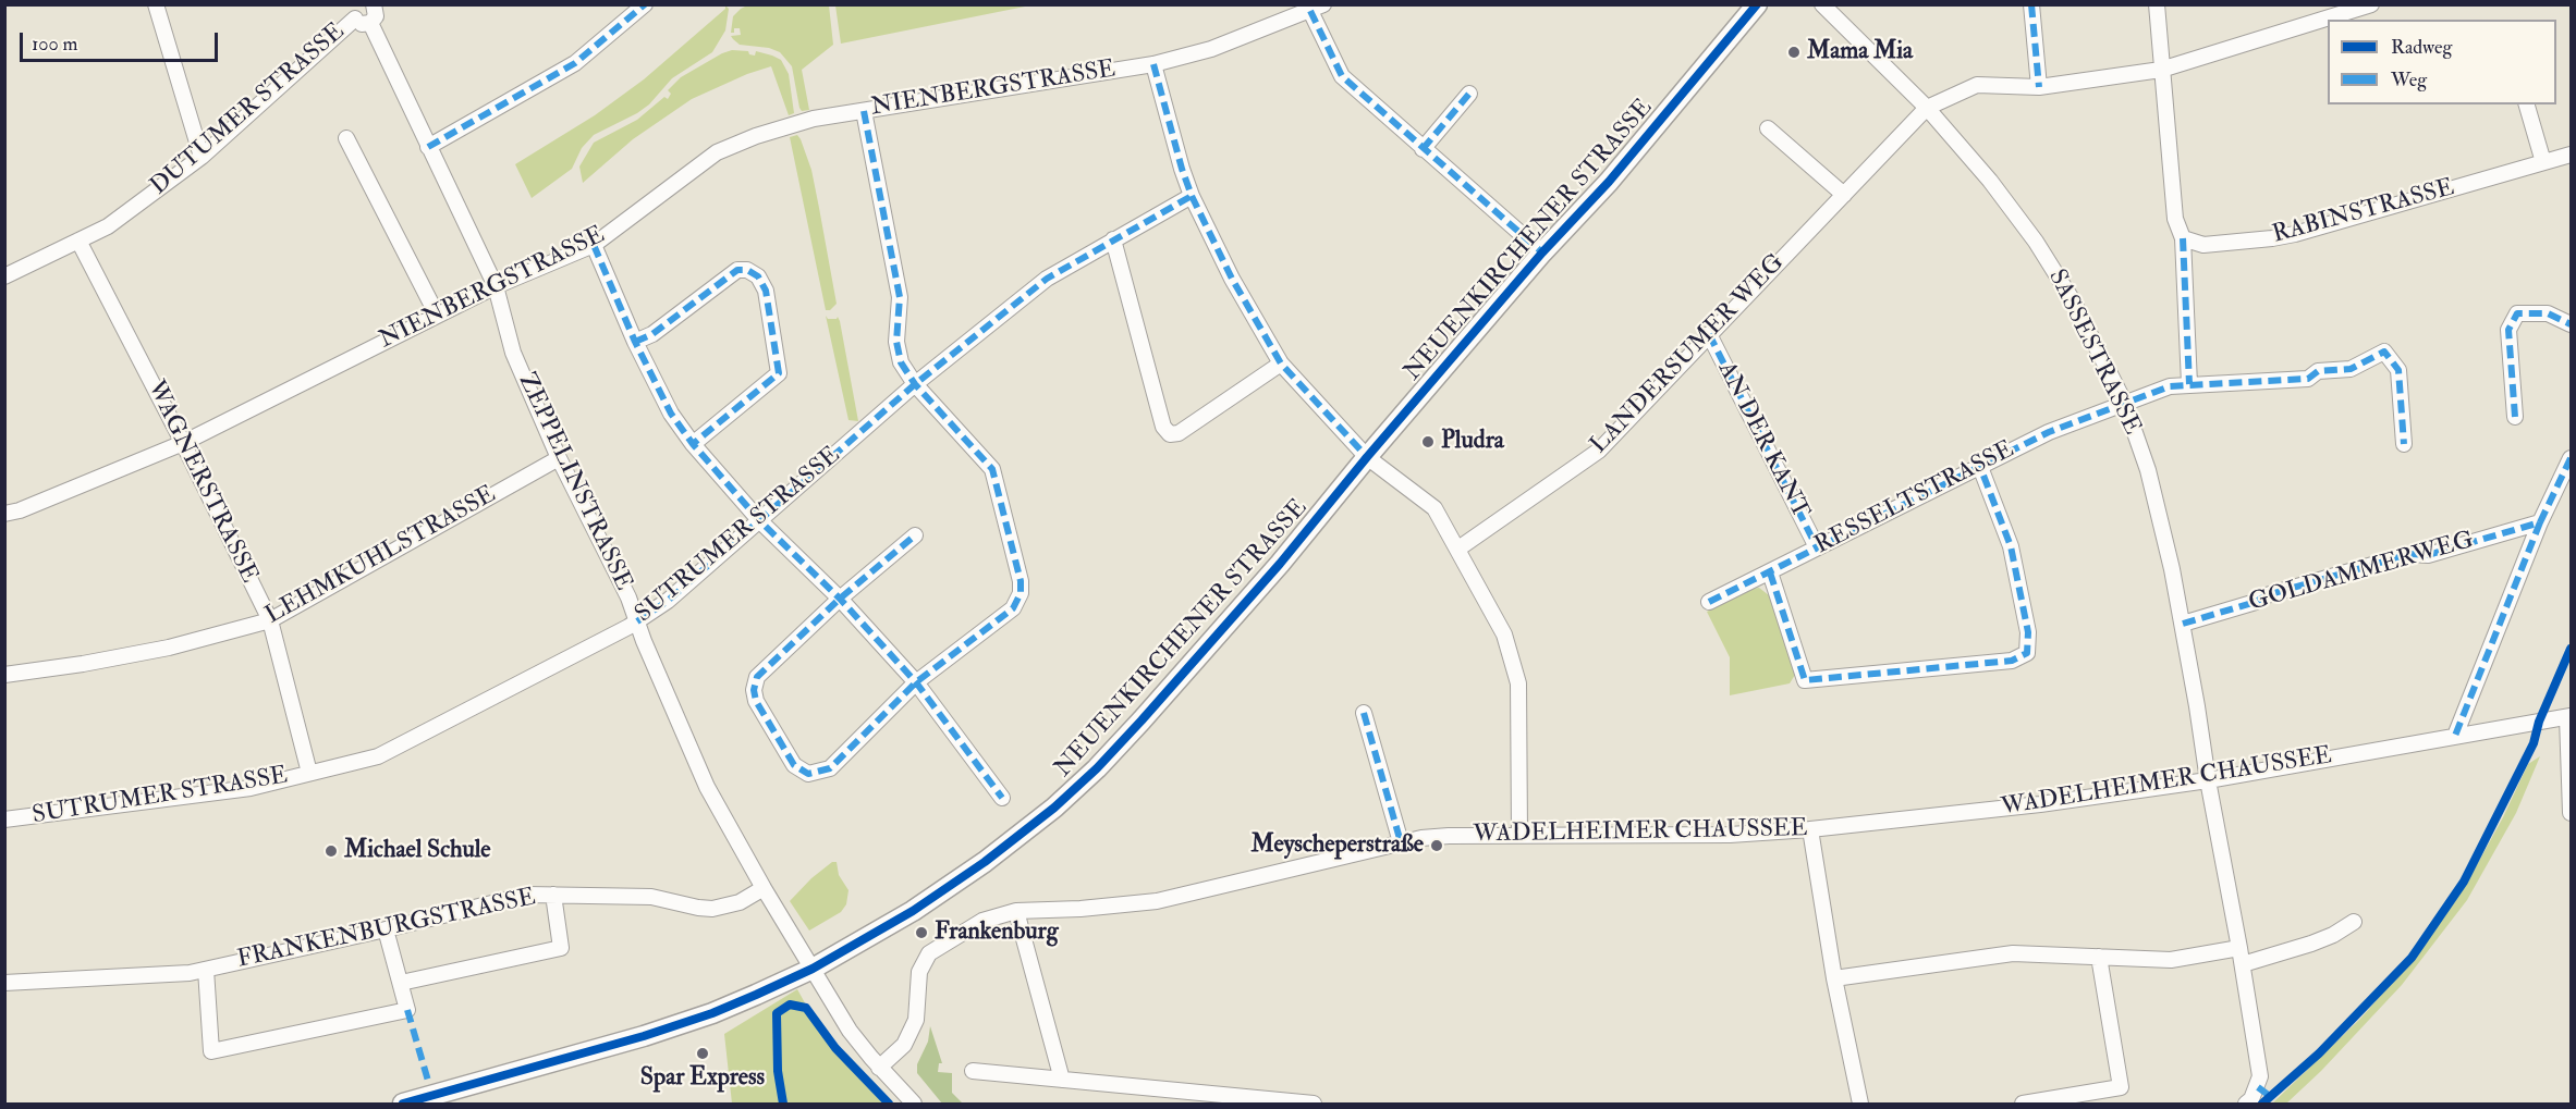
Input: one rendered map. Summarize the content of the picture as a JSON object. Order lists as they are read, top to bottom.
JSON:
{
  "streets": {
    "street": [
      "NIENBERGSTRASSE",
      "DUTUMER STRASSE",
      "RABINSTRASSE",
      "NEUENKIRCHENER STRASSE",
      "SASSESTRASSE",
      "LANDERSUMER WEG",
      "AN DER KANT",
      "WAGNERSTRASSE",
      "ZEPPELINSTRASSE",
      "RESSELTSTRASSE",
      "SUTRUMER STRASSE",
      "LEHMKUHLSTRASSE",
      "GOLDAMMERWEG",
      "WADELHEIMER CHAUSSEE",
      "FRANKENBURGSTRASSE"
    ]
  },
  "crossings": [
    ["NIENBERGSTRASSE", "WAGNERSTRASSE"],
    ["NIENBERGSTRASSE", "ZEPPELINSTRASSE"],
    ["DUTUMER STRASSE", "WAGNERSTRASSE"],
    ["NEUENKIRCHENER STRASSE", "ZEPPELINSTRASSE"],
    ["SASSESTRASSE", "LANDERSUMER WEG"],
    ["SASSESTRASSE", "RESSELTSTRASSE"],
    ["SASSESTRASSE", "GOLDAMMERWEG"],
    ["SASSESTRASSE", "WADELHEIMER CHAUSSEE"],
    ["LANDERSUMER WEG", "AN DER KANT"],
    ["AN DER KANT", "RESSELTSTRASSE"],
    ["WAGNERSTRASSE", "SUTRUMER STRASSE"],
    ["WAGNERSTRASSE", "LEHMKUHLSTRASSE"],
    ["ZEPPELINSTRASSE", "SUTRUMER STRASSE"],
    ["ZEPPELINSTRASSE", "LEHMKUHLSTRASSE"],
    ["ZEPPELINSTRASSE", "WADELHEIMER CHAUSSEE"],
    ["ZEPPELINSTRASSE", "FRANKENBURGSTRASSE"]
  ],
  "places": [
    "Mama Mia",
    "Pludra",
    "Meyscheperstraße",
    "Michael Schule",
    "Frankenburg",
    "Spar Express"
  ],
  "legend": ["Radweg", "Weg"],
  "scale_bar": "100 m"
}
